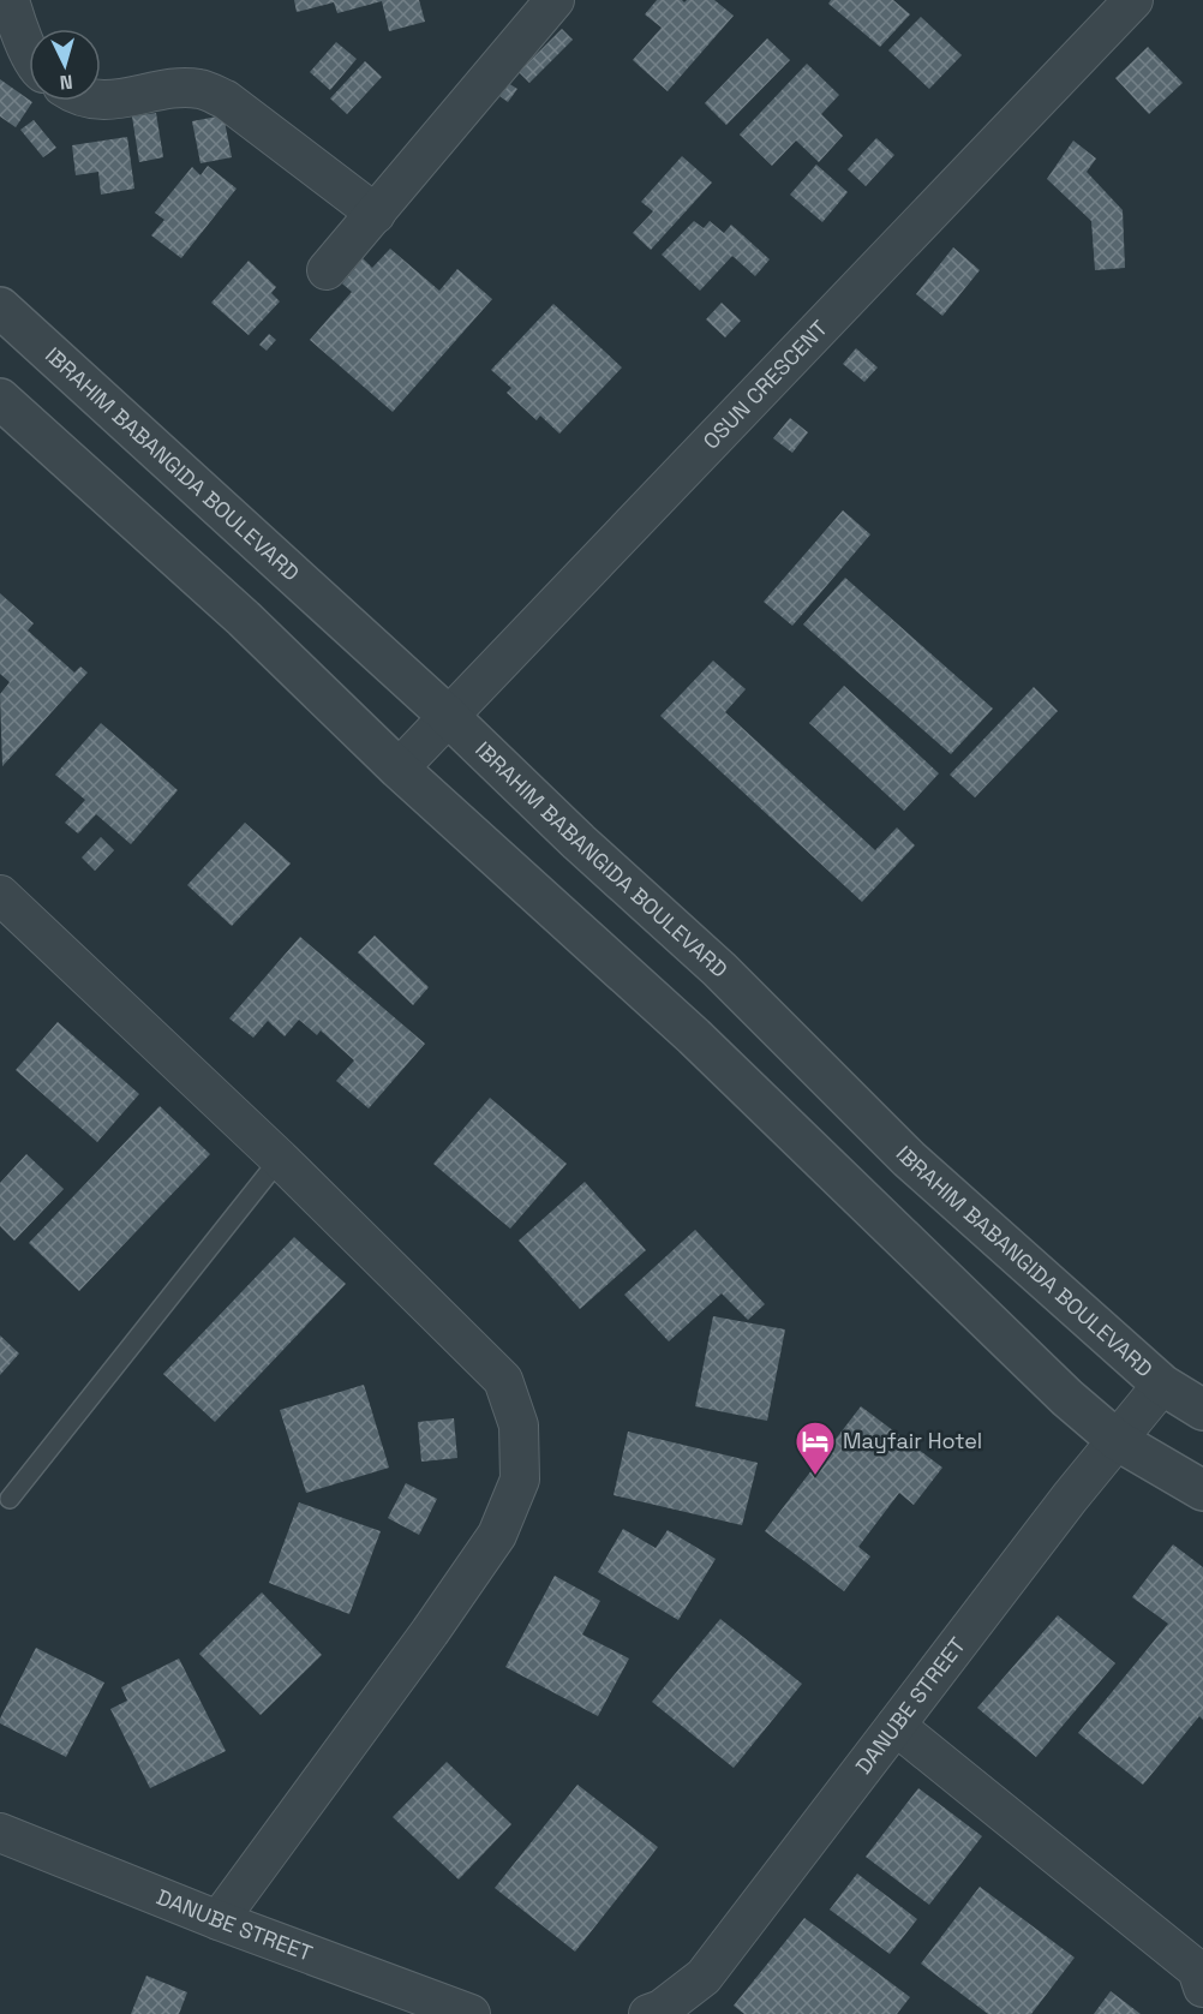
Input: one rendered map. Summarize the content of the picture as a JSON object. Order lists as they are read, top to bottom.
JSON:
{
  "streets": {
    "street": ["OSUN CRESCENT", "IBRAHIM BABANGIDA BOULEVARD", "DANUBE STREET"]
  },
  "crossings": [
    ["OSUN CRESCENT", "IBRAHIM BABANGIDA BOULEVARD"],
    ["IBRAHIM BABANGIDA BOULEVARD", "DANUBE STREET"]
  ],
  "places": {
    "hotel": ["Mayfair Hotel"]
  },
  "north": "bottom"
}
